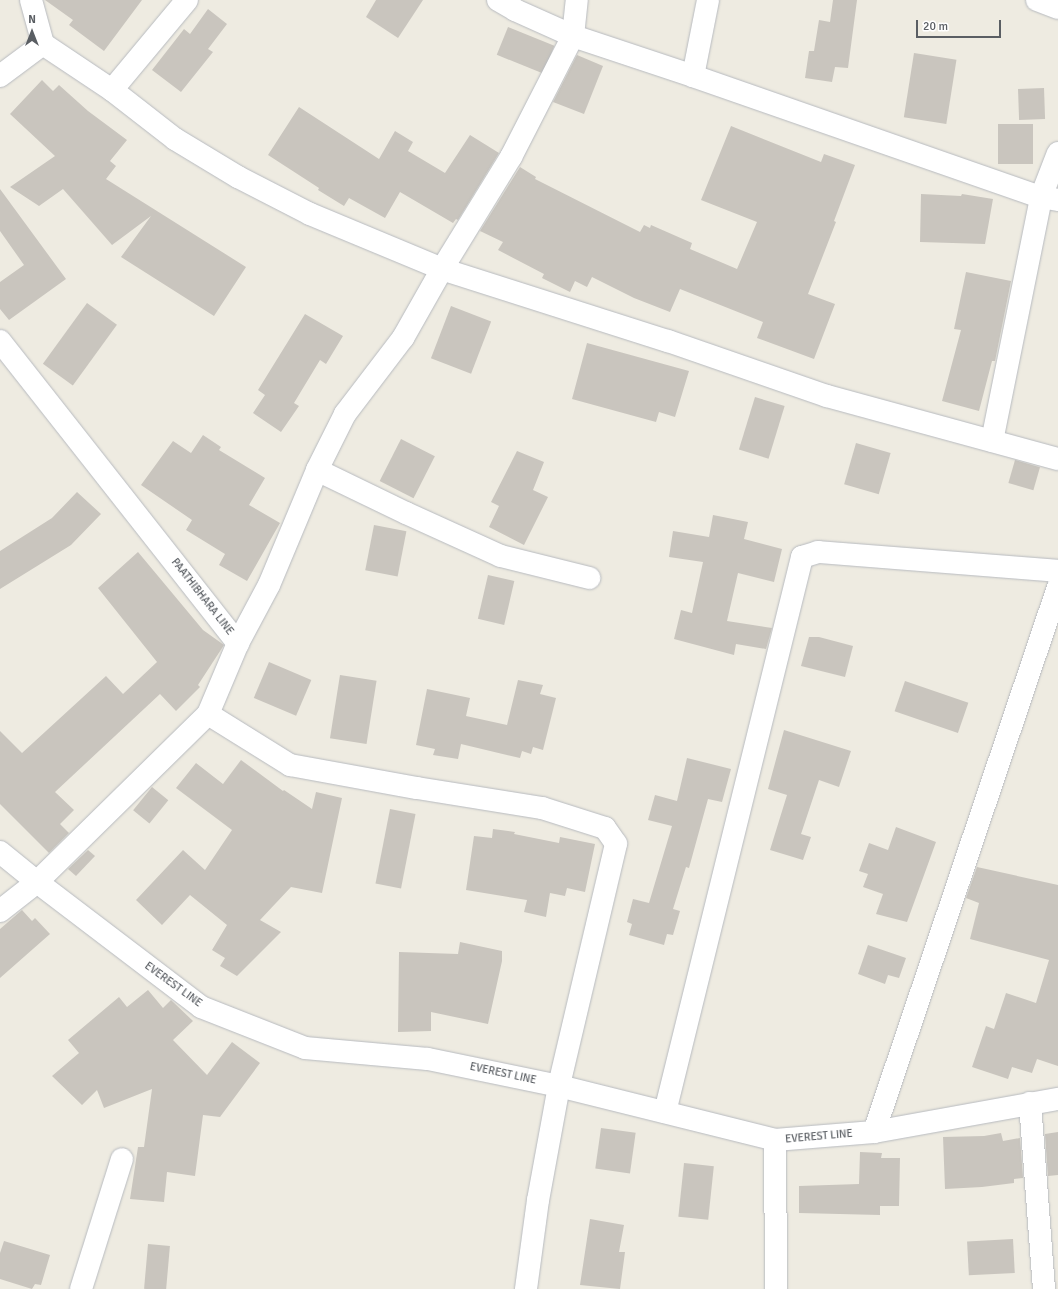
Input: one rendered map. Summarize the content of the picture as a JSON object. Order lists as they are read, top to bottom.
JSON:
{
  "streets": {
    "street": ["PAATHIBHARA LINE", "EVEREST LINE"]
  },
  "crossings": [
    ["PAATHIBHARA LINE", "EVEREST LINE"]
  ],
  "scale_bar": "20 m",
  "north": "top"
}
